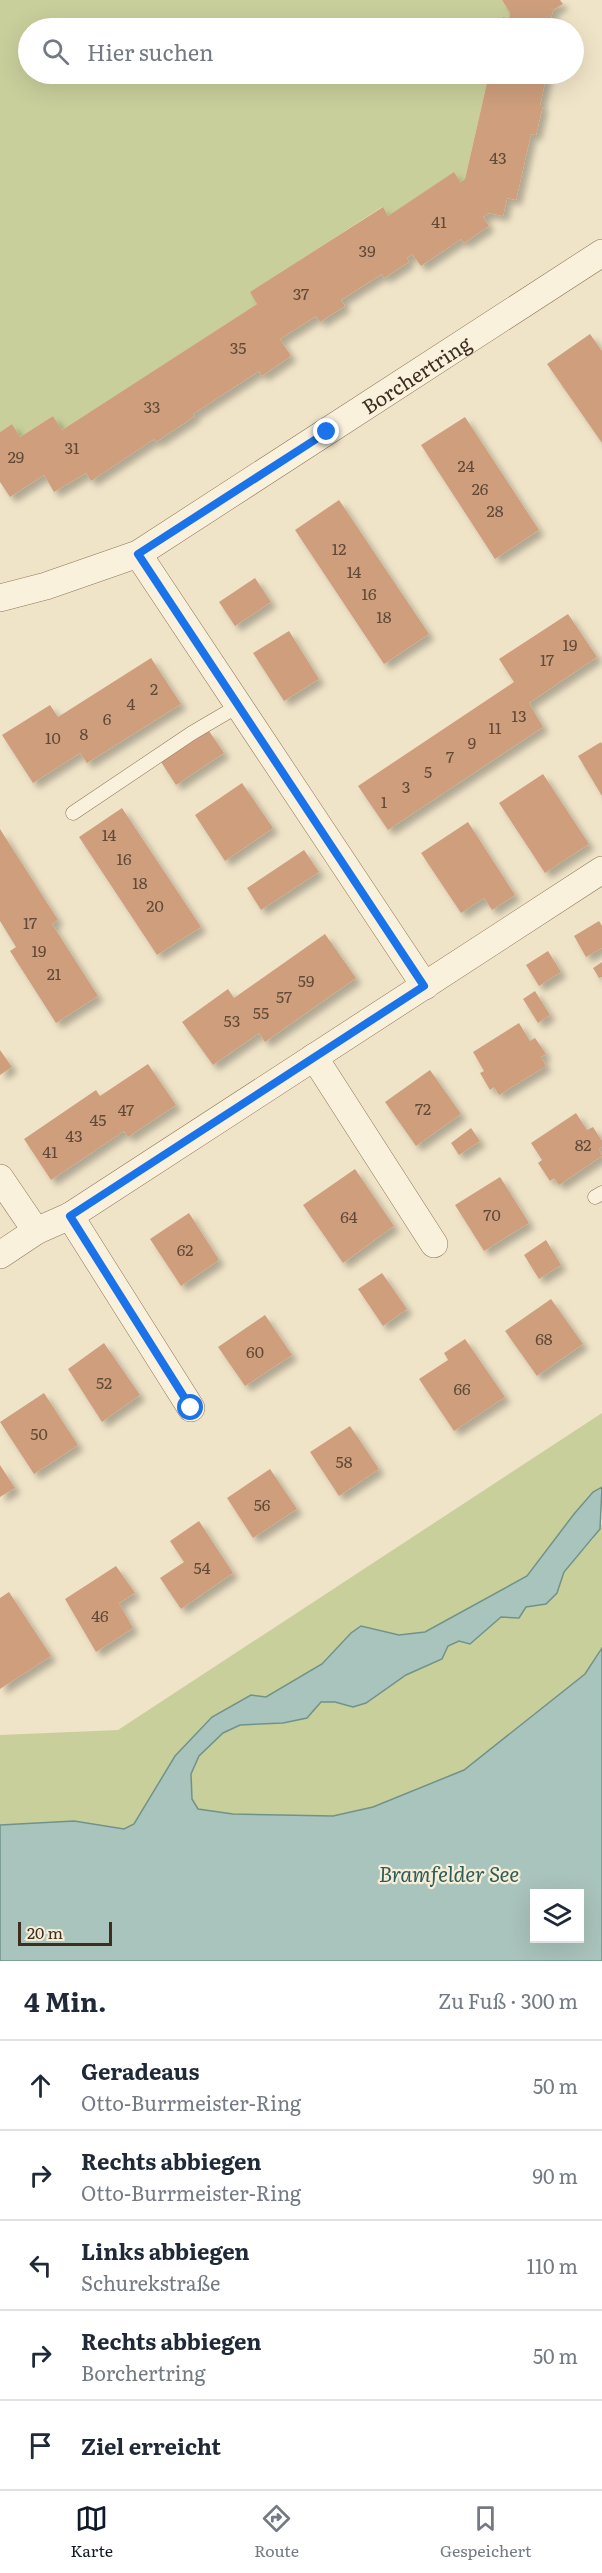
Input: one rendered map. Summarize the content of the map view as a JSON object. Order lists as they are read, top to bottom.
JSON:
{
  "streets": {
    "street": ["Borchertring"]
  },
  "water": ["Bramfelder See"],
  "house_numbers": [
    "43",
    "41",
    "39",
    "37",
    "35",
    "33",
    "31",
    "29",
    "24",
    "26",
    "28",
    "12",
    "14",
    "16",
    "18",
    "19",
    "17",
    "2",
    "4",
    "13",
    "6",
    "11",
    "8",
    "10",
    "9",
    "7",
    "5",
    "3",
    "1",
    "14",
    "16",
    "18",
    "20",
    "17",
    "19",
    "21",
    "59",
    "57",
    "55",
    "53",
    "72",
    "47",
    "45",
    "43",
    "82",
    "41",
    "70",
    "64",
    "62",
    "68",
    "60",
    "52",
    "66",
    "50",
    "58",
    "56",
    "54",
    "46"
  ],
  "scale_bar": "20 m",
  "page": {
    "search": "Hier suchen",
    "scale": "20 m",
    "heading": ["4 Min.", "Zu Fuß · 300 m"],
    "list": [
      ["Geradeaus", "Otto-Burrmeister-Ring", "50 m"],
      ["Rechts abbiegen", "Otto-Burrmeister-Ring", "90 m"],
      ["Links abbiegen", "Schurekstraße", "110 m"],
      ["Rechts abbiegen", "Borchertring", "50 m"],
      "Ziel erreicht"
    ],
    "nav": ["Karte", "Route", "Gespeichert"]
  }
}
